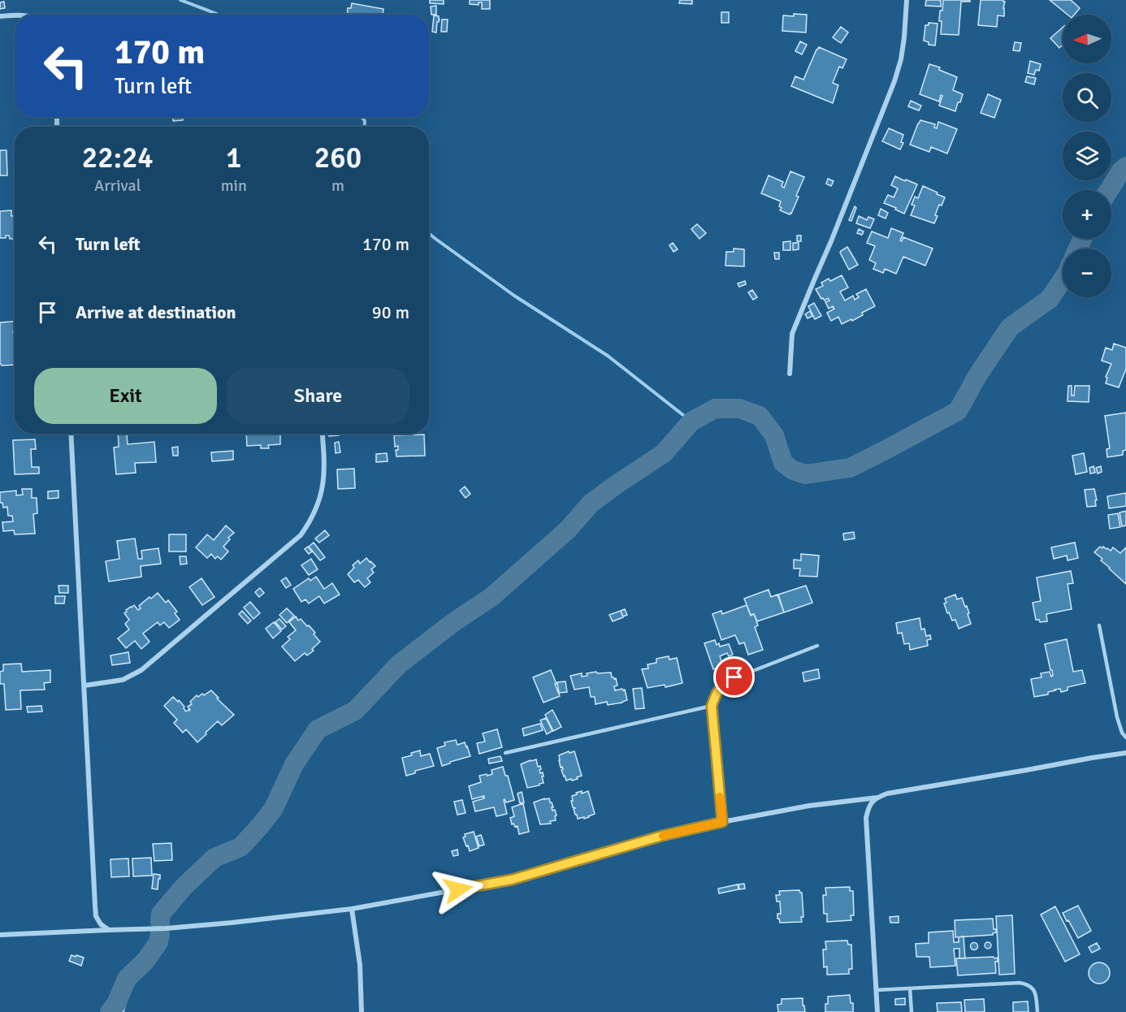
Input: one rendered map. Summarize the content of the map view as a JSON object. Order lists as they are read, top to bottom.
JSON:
{
  "north": "left",
  "page": {
    "map_buttons": ["+", "−"],
    "turn": ["170 m", "Turn left"],
    "eta": [
      "22:24",
      "Arrival",
      "1",
      "min",
      "260",
      "m"
    ],
    "list": [
      {
        "name": "Turn left",
        "value": "170 m"
      },
      {
        "name": "Arrive at destination",
        "value": "90 m"
      }
    ],
    "buttons": ["Exit", "Share"]
  }
}
